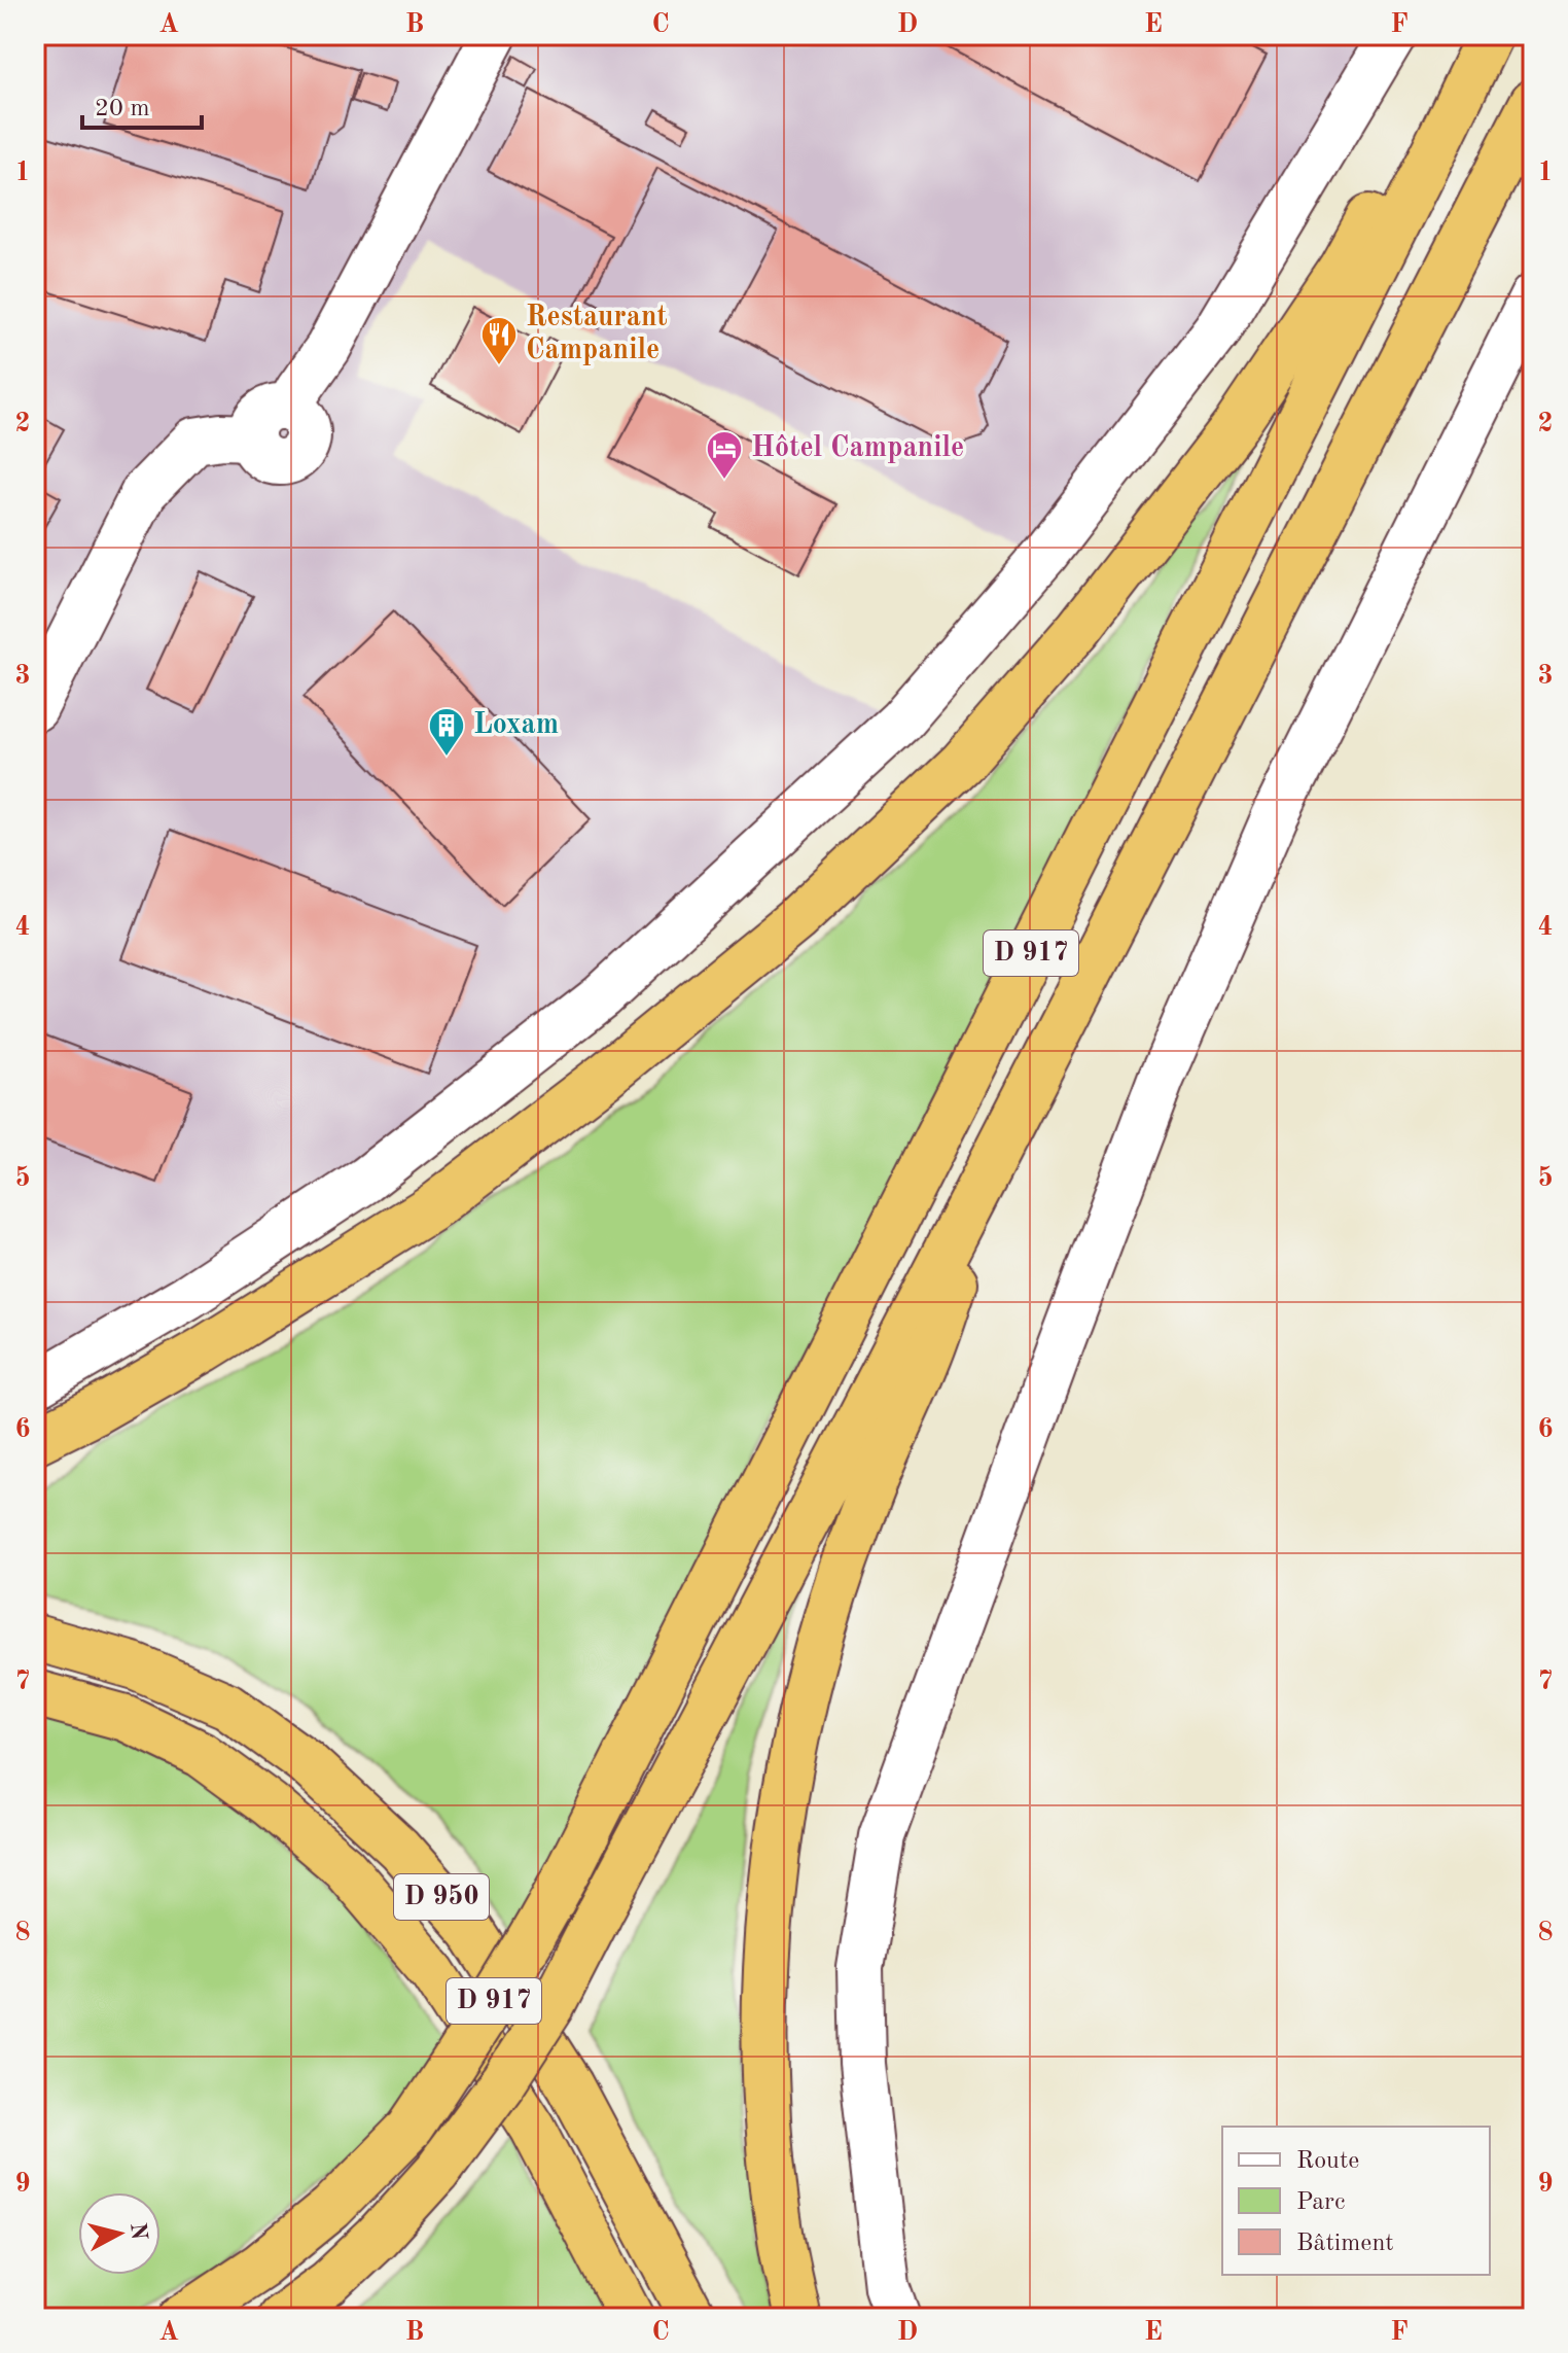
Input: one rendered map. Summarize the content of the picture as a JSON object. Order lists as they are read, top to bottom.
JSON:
{
  "streets": {
    "highway": ["D 917", "D 950"]
  },
  "places": {
    "restaurant": ["Restaurant Campanile"],
    "hotel": ["Hôtel Campanile"],
    "building": ["Loxam"]
  },
  "legend": ["Route", "Parc", "Bâtiment"],
  "scale_bar": "20 m",
  "north": "right",
  "grid": {
    "columns": [
      "A",
      "B",
      "C",
      "D",
      "E",
      "F"
    ],
    "rows": [
      "1",
      "2",
      "3",
      "4",
      "5",
      "6",
      "7",
      "8",
      "9"
    ]
  }
}
